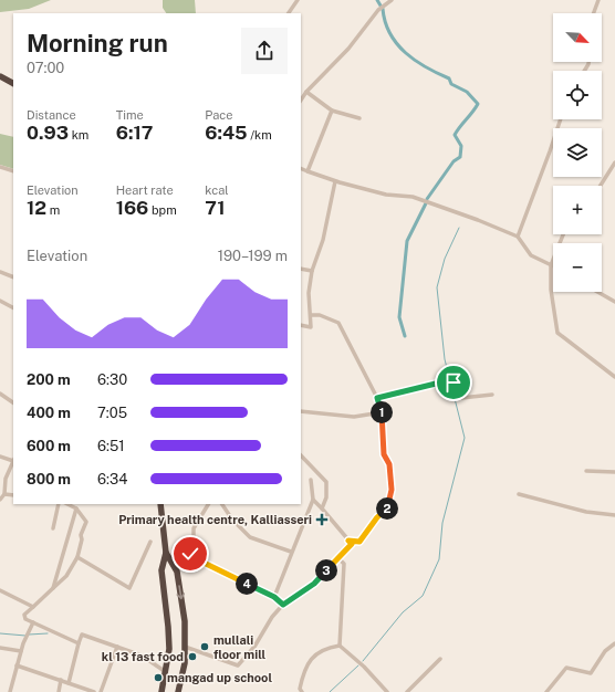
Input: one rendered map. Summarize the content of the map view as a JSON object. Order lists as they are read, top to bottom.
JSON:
{
  "places": {
    "health": ["Primary health centre, Kalliasseri"],
    "other": ["mullali floor mill", "kl 13 fast food", "mangad up school"]
  },
  "north": "bottom right",
  "page": {
    "map_buttons": ["+", "−"],
    "heading": ["Morning run", "07:00"],
    "stats": [
      ["Distance", "0.93 km"],
      ["Time", "6:17"],
      ["Pace", "6:45 /km"],
      ["Elevation", "12 m"],
      ["Heart rate", "166 bpm"],
      ["kcal", "71"]
    ],
    "chart": ["Elevation", "190–199 m"],
    "list": [
      {
        "name": "200 m",
        "note": "6:30"
      },
      {
        "name": "400 m",
        "note": "7:05"
      },
      {
        "name": "600 m",
        "note": "6:51"
      },
      {
        "name": "800 m",
        "note": "6:34"
      }
    ],
    "pins": [
      "1",
      "2",
      "3",
      "4"
    ]
  }
}
